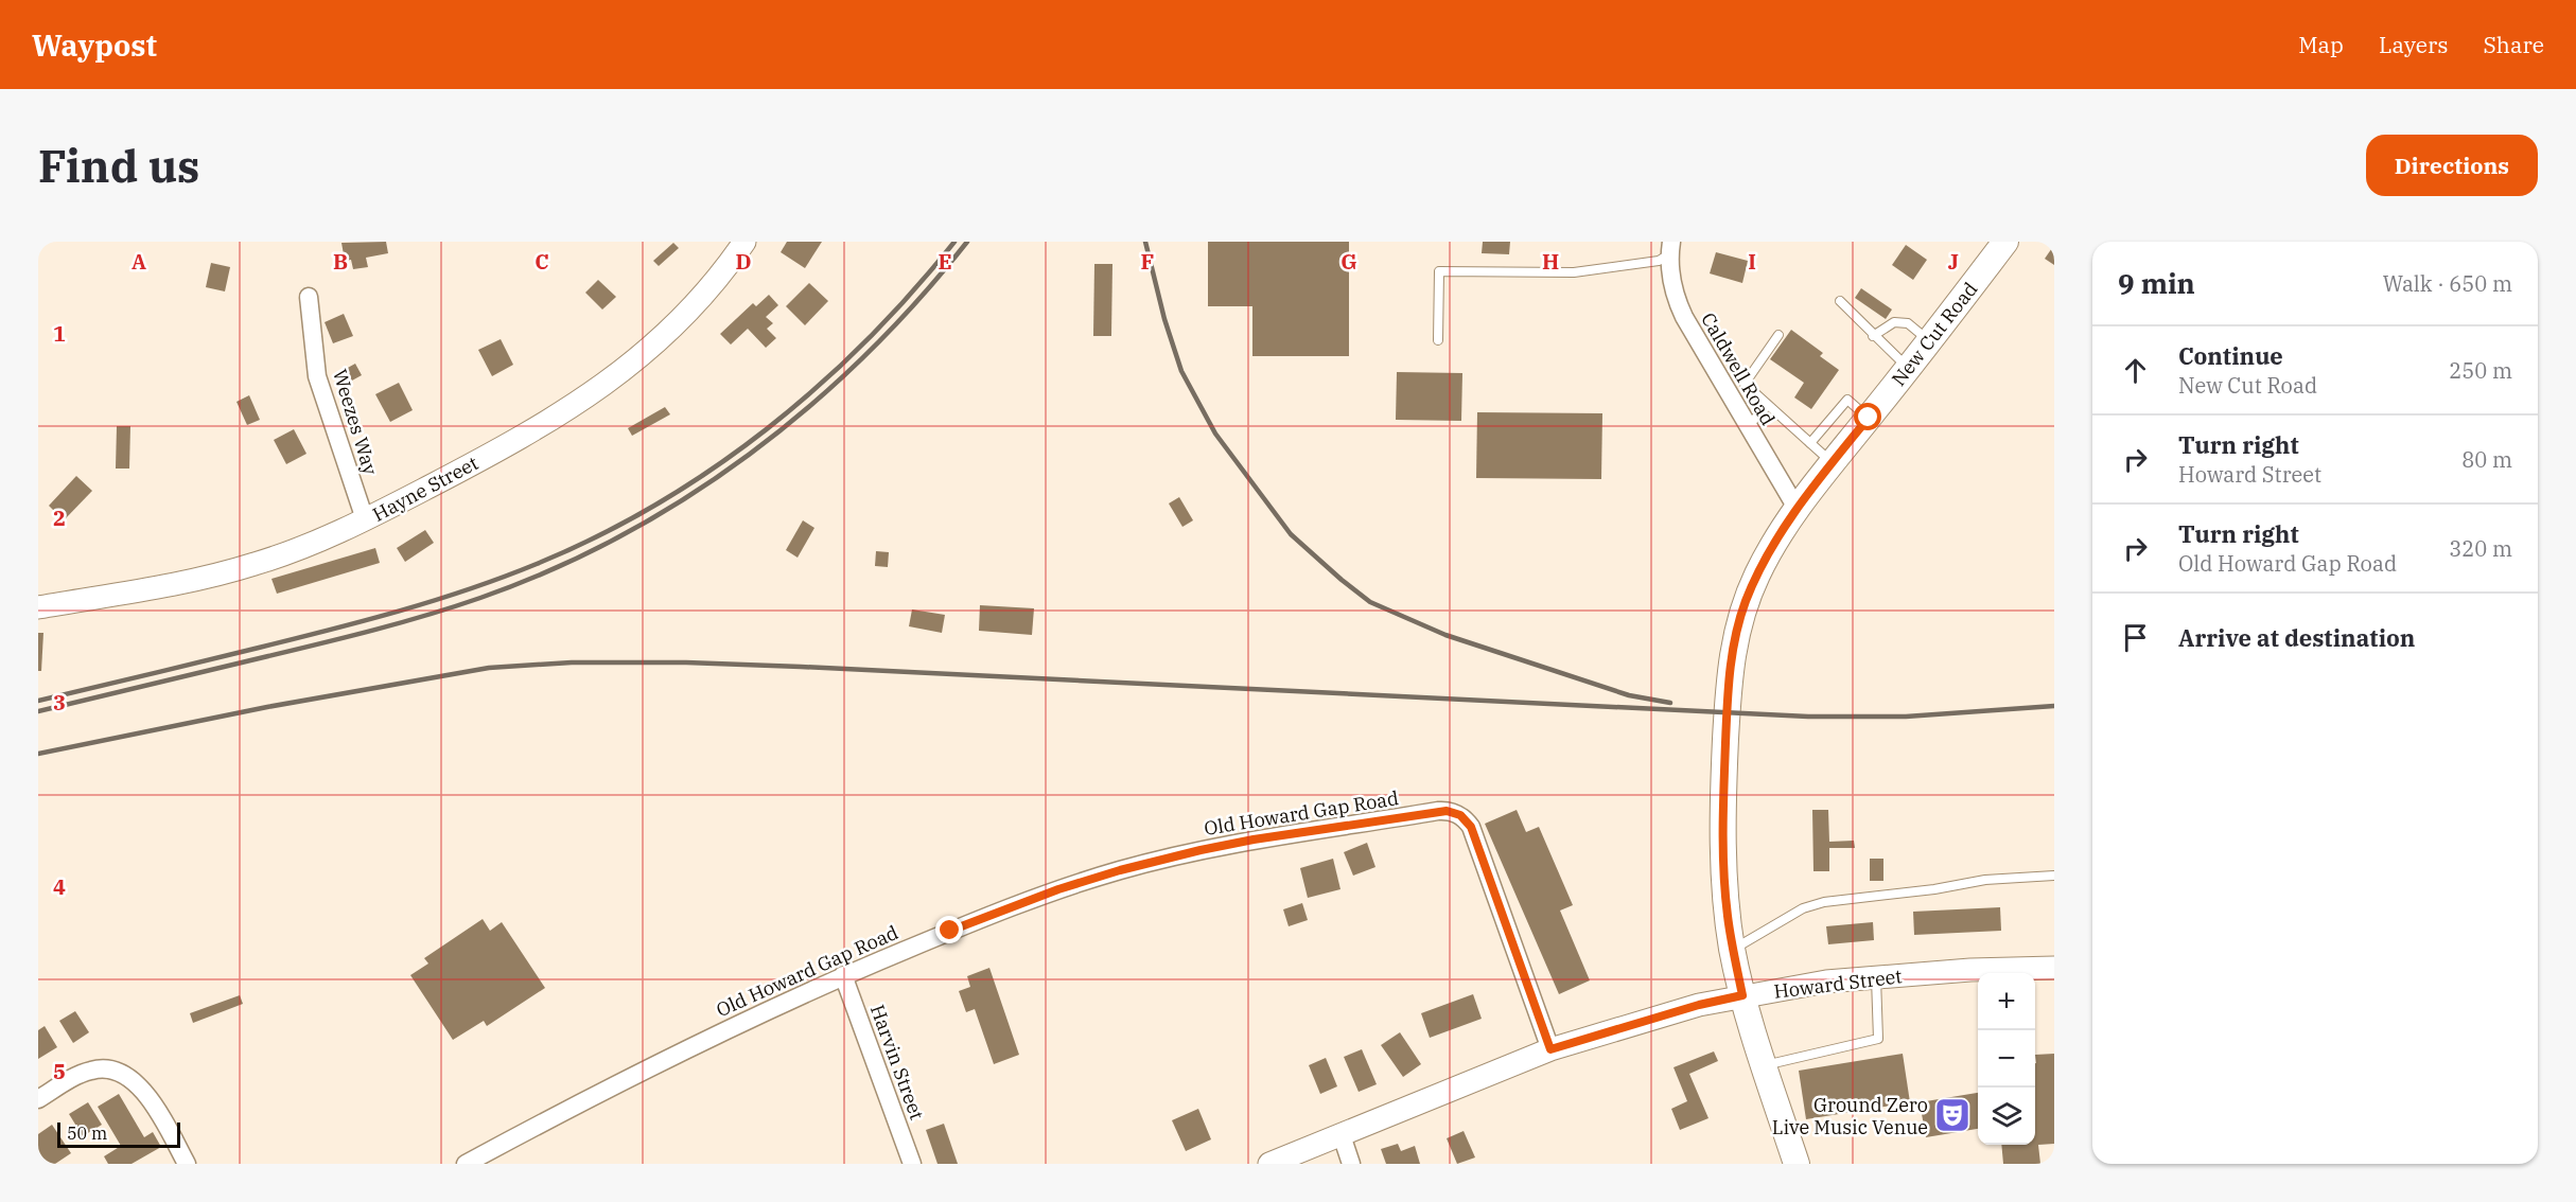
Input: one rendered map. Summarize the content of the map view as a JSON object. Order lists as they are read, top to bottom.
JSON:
{
  "streets": {
    "main road": ["New Cut Road"],
    "street": [
      "Caldwell Road",
      "Weezes Way",
      "Hayne Street",
      "Old Howard Gap Road",
      "Howard Street",
      "Harvin Street"
    ]
  },
  "crossings": [
    ["New Cut Road", "Caldwell Road"],
    ["New Cut Road", "Howard Street"],
    ["Weezes Way", "Hayne Street"],
    ["Old Howard Gap Road", "Howard Street"],
    ["Old Howard Gap Road", "Harvin Street"]
  ],
  "places": {
    "theatre": ["Ground Zero Live Music Venue"]
  },
  "scale_bar": "50 m",
  "page": {
    "header": "Waypost",
    "nav": ["Map", "Layers", "Share"],
    "buttons": "Directions",
    "title": "Find us",
    "heading": ["9 min", "Walk · 650 m"],
    "list": [
      ["Continue", "New Cut Road", "250 m"],
      ["Turn right", "Howard Street", "80 m"],
      ["Turn right", "Old Howard Gap Road", "320 m"],
      "Arrive at destination"
    ],
    "map_buttons": ["+", "−"],
    "scale": "50 m"
  },
  "grid": {
    "columns": [
      "A",
      "B",
      "C",
      "D",
      "E",
      "F",
      "G",
      "H",
      "I",
      "J"
    ],
    "rows": [
      "1",
      "2",
      "3",
      "4",
      "5"
    ]
  }
}
